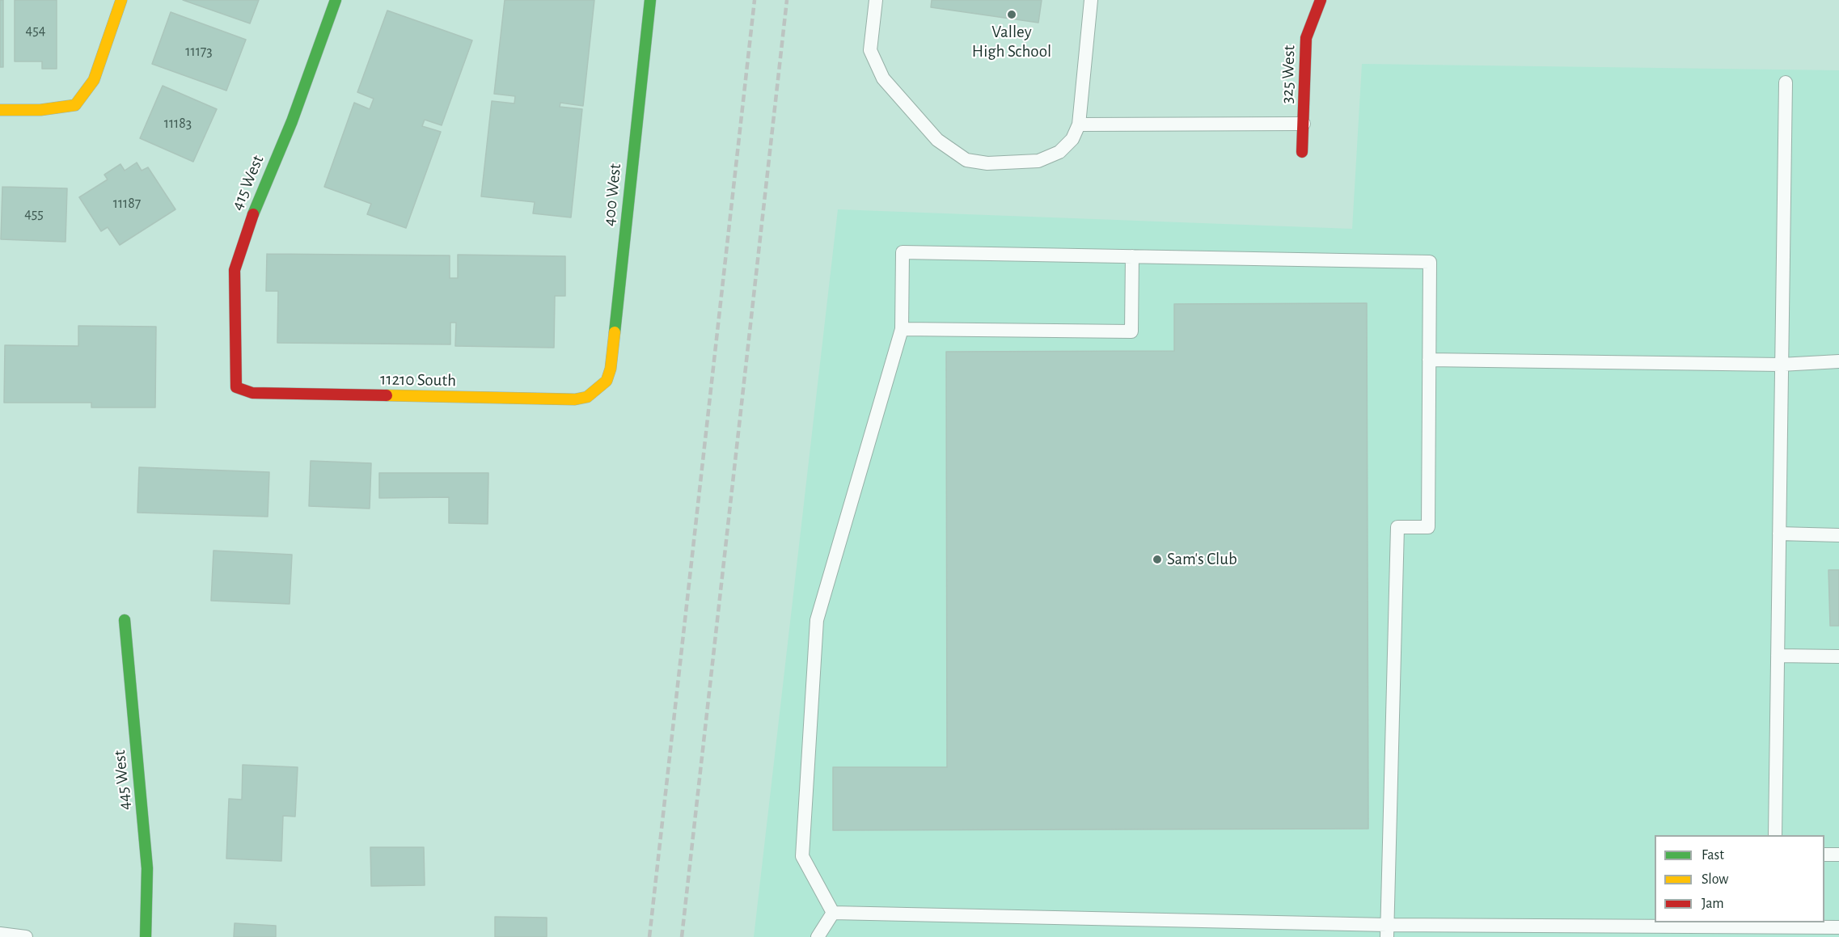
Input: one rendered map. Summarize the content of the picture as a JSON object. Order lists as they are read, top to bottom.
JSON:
{
  "streets": {
    "street": [
      "325 West",
      "415 West",
      "400 West",
      "11210 South",
      "445 West"
    ]
  },
  "crossings": [
    ["415 West", "11210 South"],
    ["400 West", "11210 South"]
  ],
  "places": ["Valley High School", "Sam's Club"],
  "house_numbers": [
    "454",
    "11173",
    "11183",
    "11187",
    "455"
  ],
  "legend": ["Fast", "Slow", "Jam"]
}
